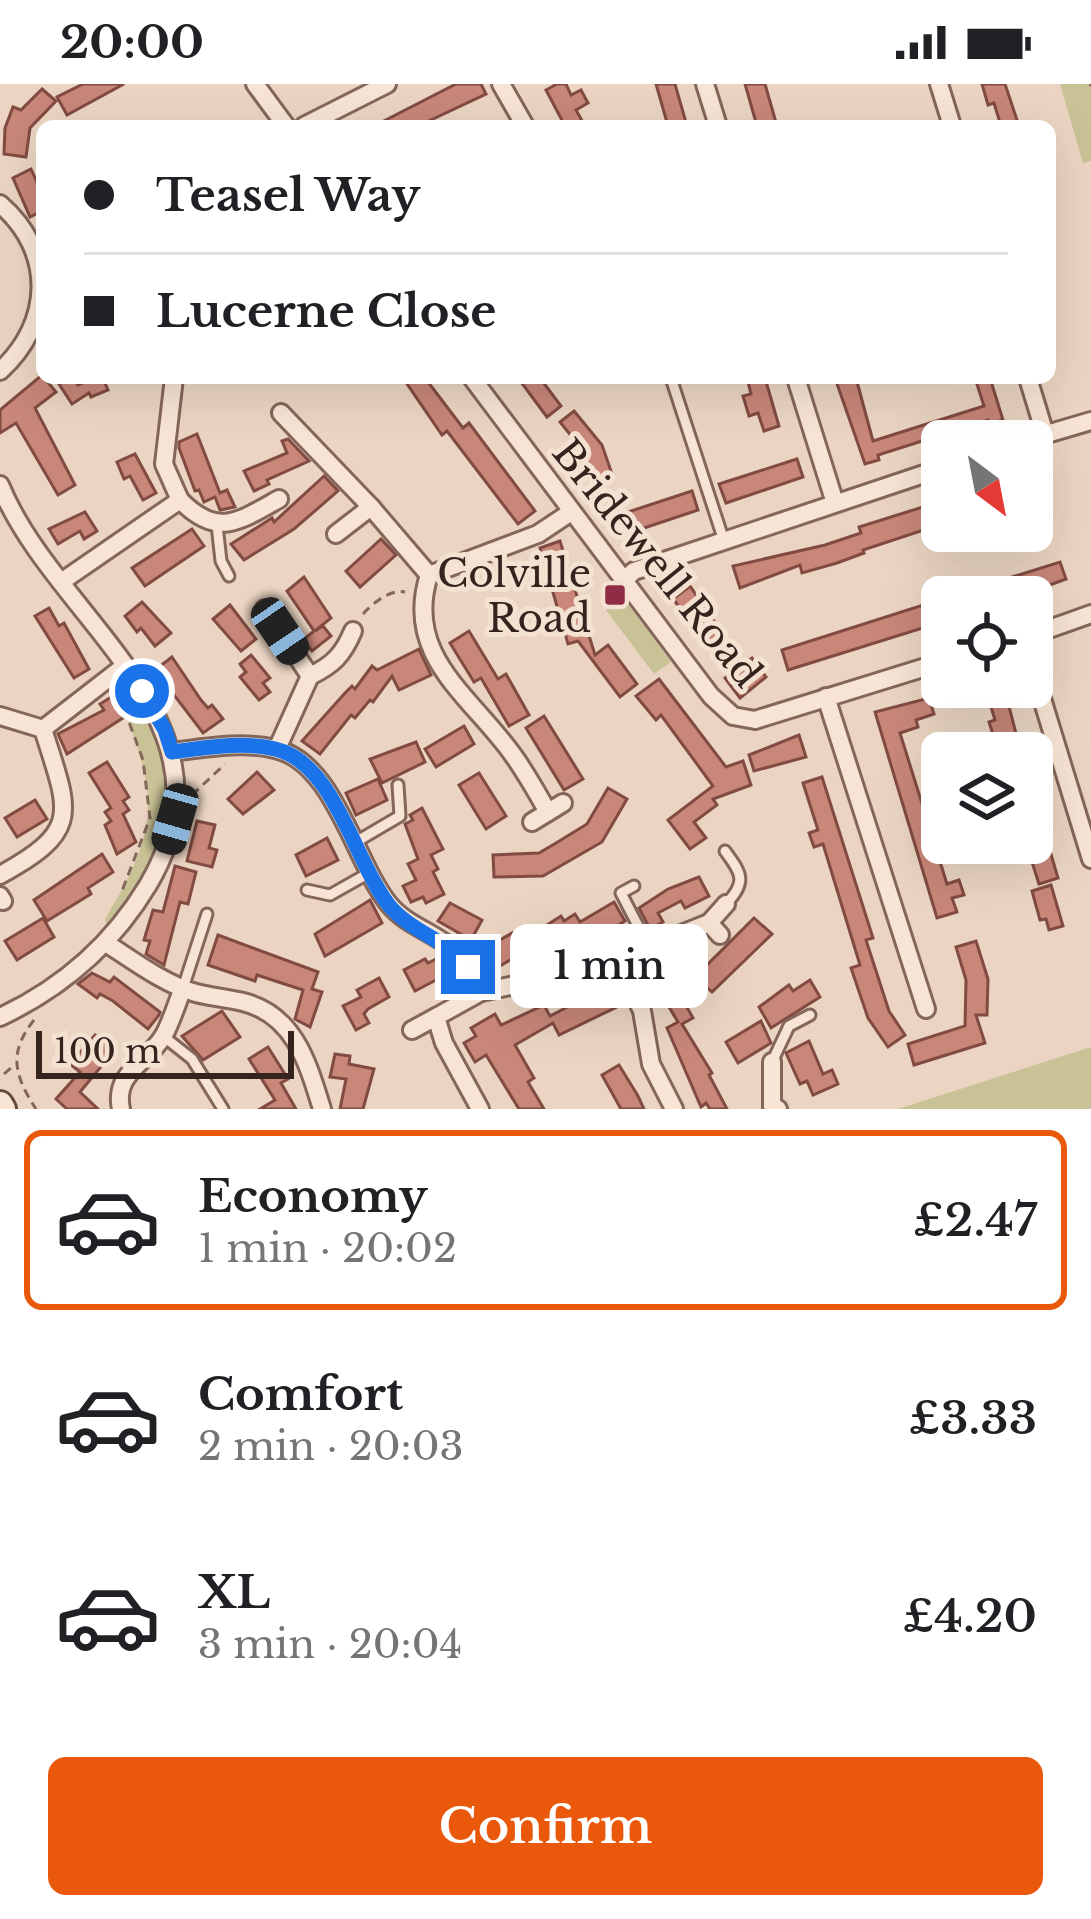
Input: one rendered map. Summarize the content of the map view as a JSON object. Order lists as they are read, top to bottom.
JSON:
{
  "streets": {
    "street": ["Bridewell Road"]
  },
  "places": {
    "transit": ["Colville Road"]
  },
  "scale_bar": "100 m",
  "north": "bottom right",
  "page": {
    "status": "20:00",
    "banner": ["Teasel Way", "Lucerne Close"],
    "bubble": "1 min",
    "scale": "100 m",
    "list": [
      {
        "name": "Economy",
        "note": "1 min · 20:02",
        "value": "£2.47"
      },
      {
        "name": "Comfort",
        "note": "2 min · 20:03",
        "value": "£3.33"
      },
      {
        "name": "XL",
        "note": "3 min · 20:04",
        "value": "£4.20"
      }
    ],
    "buttons": "Confirm"
  }
}
